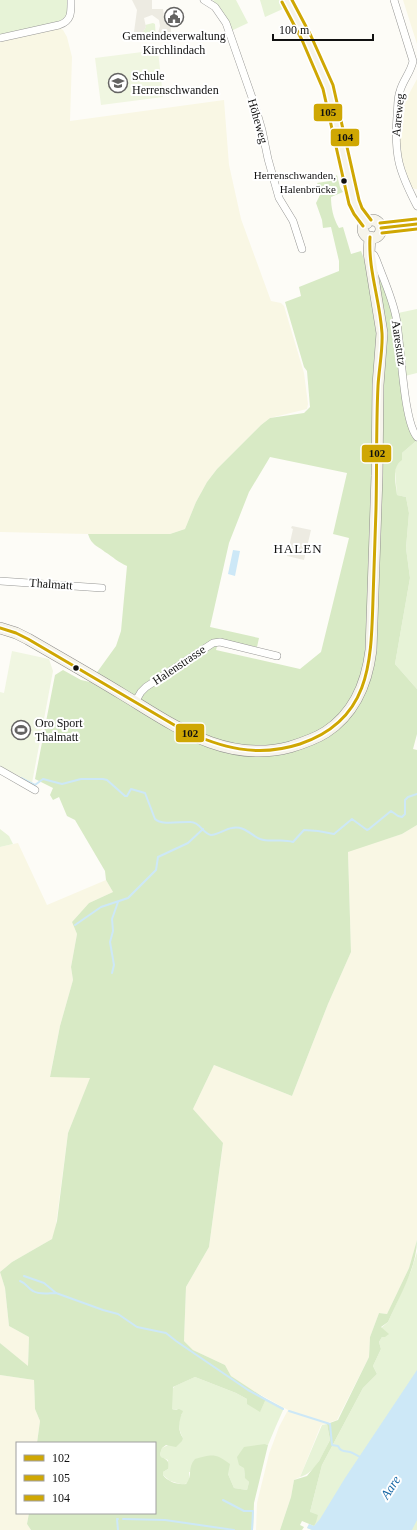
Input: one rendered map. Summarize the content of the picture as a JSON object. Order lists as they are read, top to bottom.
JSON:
{
  "streets": {
    "street": [
      "Aareweg",
      "Höheweg",
      "Aarestutz",
      "Thalmatt",
      "Halenstrasse"
    ]
  },
  "districts": ["HALEN"],
  "water": ["Aare"],
  "places": {
    "public building": ["Gemeindeverwaltung Kirchlindach"],
    "school or university": ["Schule Herrenschwanden"],
    "other": ["Herrenschwanden, Halenbrücke"],
    "sports": ["Oro Sport Thalmatt"]
  },
  "lines": ["transit line 104", "transit line 105", "transit line 102"],
  "legend": ["102", "105", "104"],
  "scale_bar": "100 m"
}
